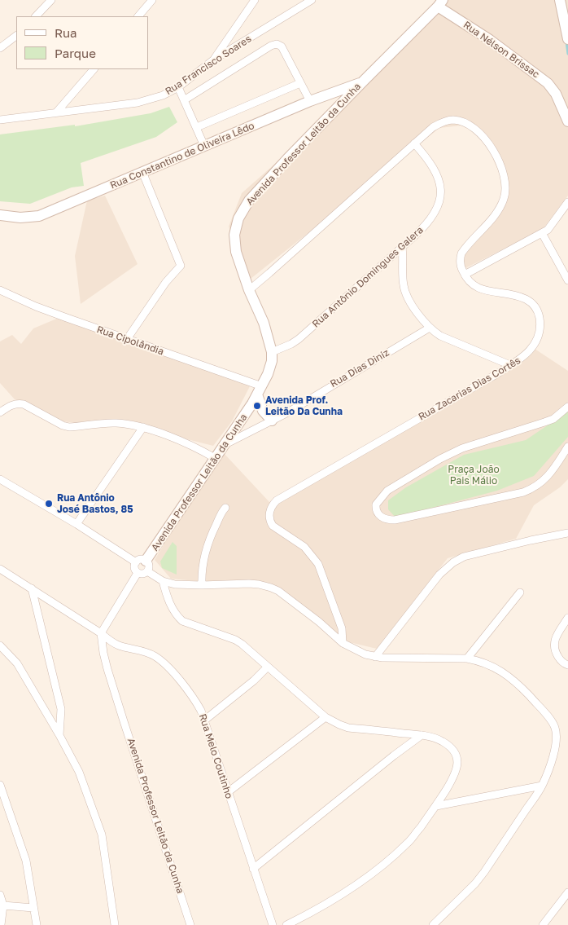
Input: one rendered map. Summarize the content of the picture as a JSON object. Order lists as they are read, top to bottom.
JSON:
{
  "streets": {
    "street": [
      "Rua Nélson Brissac",
      "Rua Francisco Soares",
      "Avenida Professor Leitão da Cunha",
      "Rua Constantino de Oliveira Lêdo",
      "Rua Antônio Domingues Galera",
      "Rua Cipolândia",
      "Rua Dias Diniz",
      "Rua Zacarias Dias Cortês",
      "Rua Melo Coutinho"
    ]
  },
  "crossings": [
    ["Rua Nélson Brissac", "Avenida Professor Leitão da Cunha"],
    ["Avenida Professor Leitão da Cunha", "Rua Constantino de Oliveira Lêdo"],
    ["Avenida Professor Leitão da Cunha", "Rua Antônio Domingues Galera"],
    ["Avenida Professor Leitão da Cunha", "Rua Cipolândia"],
    ["Avenida Professor Leitão da Cunha", "Rua Dias Diniz"],
    ["Avenida Professor Leitão da Cunha", "Rua Melo Coutinho"]
  ],
  "parks": ["Praça João Pais Málio"],
  "places": ["Avenida Prof. Leitão Da Cunha", "Rua Antônio José Bastos, 85"],
  "legend": ["Rua", "Parque"]
}
